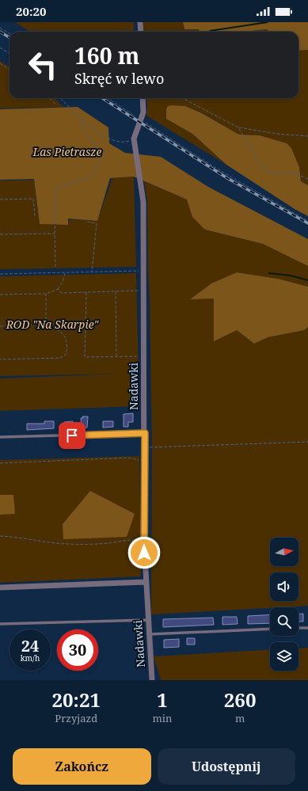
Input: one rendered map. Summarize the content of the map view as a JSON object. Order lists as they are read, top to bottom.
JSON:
{
  "streets": {
    "street": ["Nadawki"]
  },
  "parks": ["Las Pietrasze", "ROD \"Na Skarpie\""],
  "north": "right",
  "page": {
    "status": "20:20",
    "turn": ["160 m", "Skręć w lewo"],
    "speed": "24 km/h",
    "limit": "30",
    "eta": [
      "20:21",
      "Przyjazd",
      "1",
      "min",
      "260",
      "m"
    ],
    "buttons": ["Zakończ", "Udostępnij"]
  }
}
